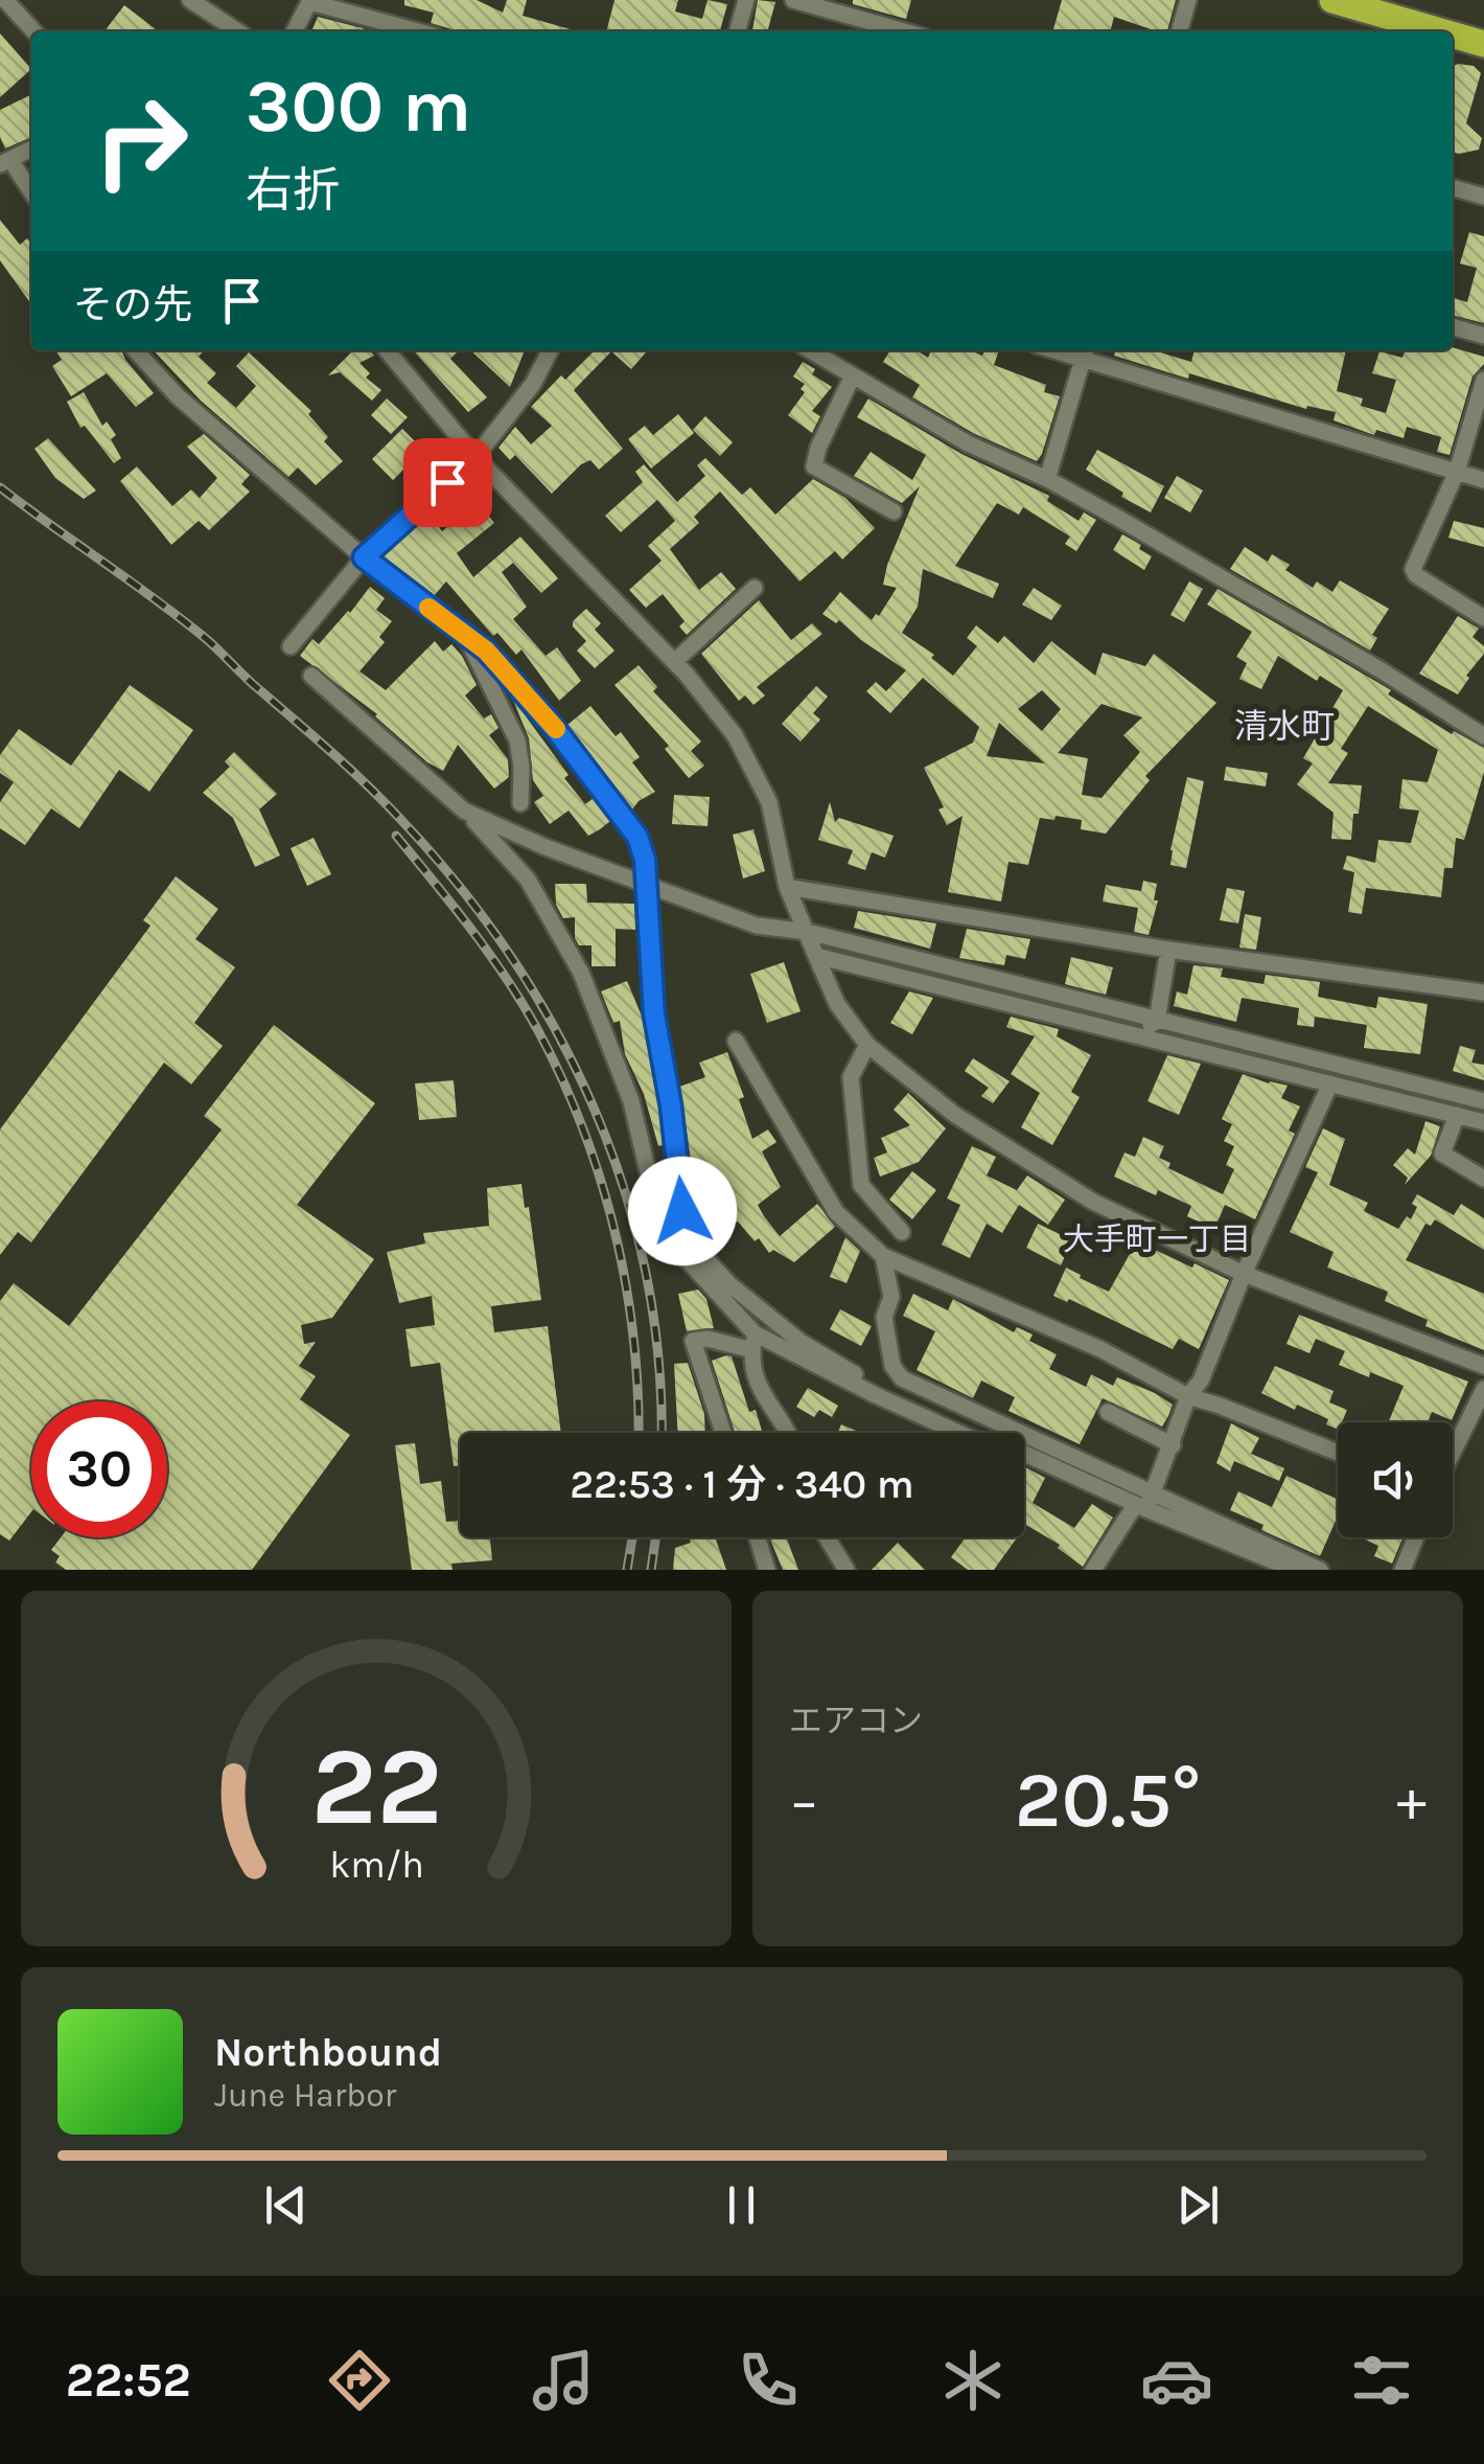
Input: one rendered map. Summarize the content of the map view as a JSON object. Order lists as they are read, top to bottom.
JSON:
{
  "districts": ["清水町", "大手町一丁目"],
  "page": {
    "turn": ["300 m", "右折"],
    "then": "その先",
    "limit": "30",
    "trip": "22:53 · 1 分 · 340 m",
    "tile": "エアコン",
    "heat": ["−", "20.5°", "+"],
    "song": ["Northbound", "June Harbor"],
    "tabs": "22:52",
    "gauge": ["22", "km/h"]
  }
}
